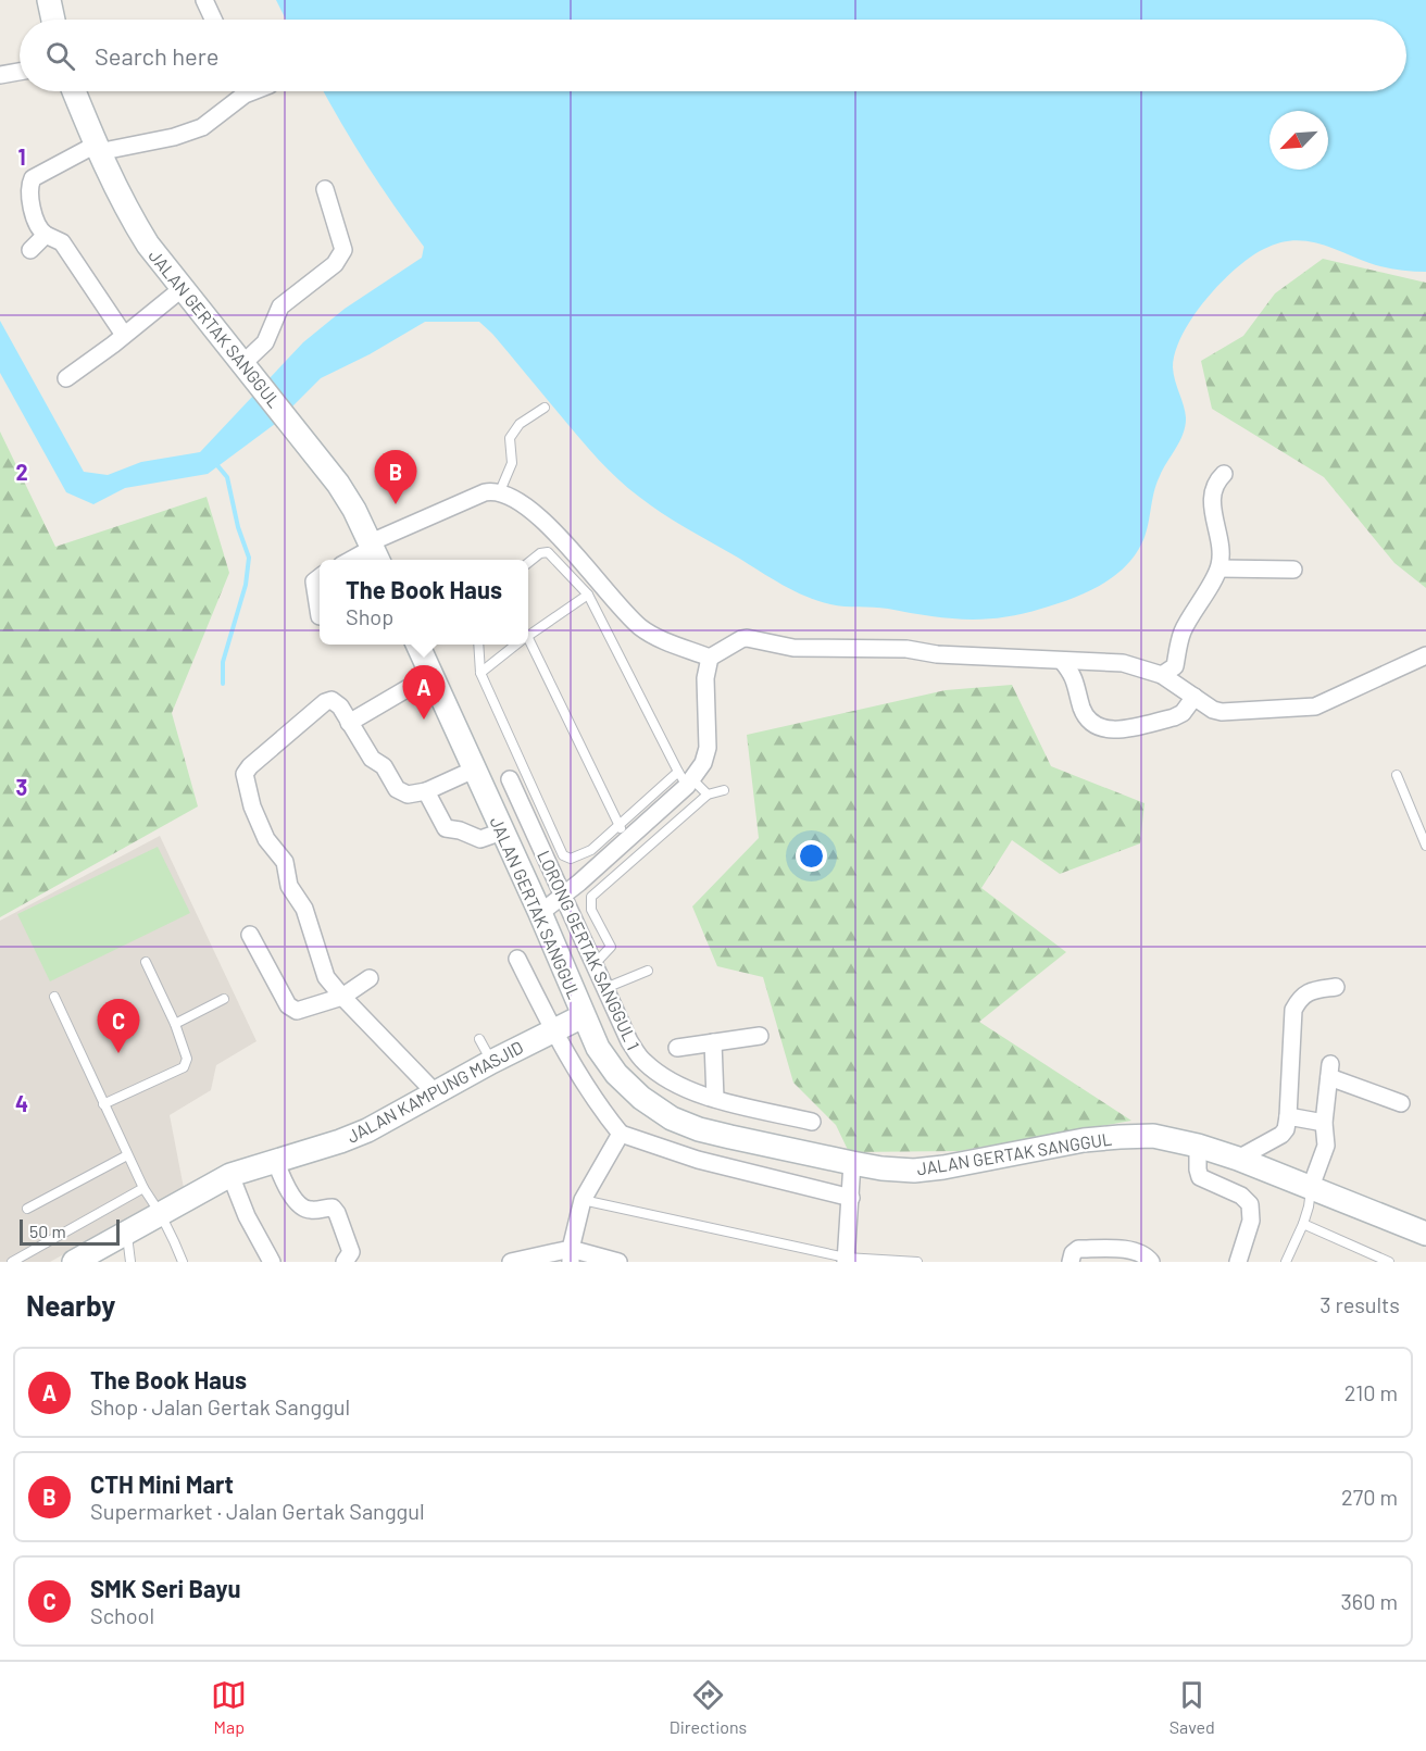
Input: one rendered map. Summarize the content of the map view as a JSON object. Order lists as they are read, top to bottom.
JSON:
{
  "streets": {
    "main road": ["JALAN GERTAK SANGGUL", "JALAN KAMPUNG MASJID"],
    "street": ["LORONG GERTAK SANGGUL 1"]
  },
  "crossings": [
    ["JALAN GERTAK SANGGUL", "JALAN KAMPUNG MASJID"]
  ],
  "scale_bar": "50 m",
  "north": "bottom left",
  "page": {
    "search": "Search here",
    "pins": ["B", "A", "C"],
    "popup": ["The Book Haus", "Shop"],
    "scale": "50 m",
    "heading": ["Nearby", "3 results"],
    "list": [
      {
        "mark": "A",
        "name": "The Book Haus",
        "note": "Shop · Jalan Gertak Sanggul",
        "value": "210 m"
      },
      {
        "mark": "B",
        "name": "CTH Mini Mart",
        "note": "Supermarket · Jalan Gertak Sanggul",
        "value": "270 m"
      },
      {
        "mark": "C",
        "name": "SMK Seri Bayu",
        "note": "School",
        "value": "360 m"
      }
    ],
    "nav": ["Map", "Directions", "Saved"]
  },
  "grid": {
    "rows": [
      "1",
      "2",
      "3",
      "4"
    ]
  }
}
